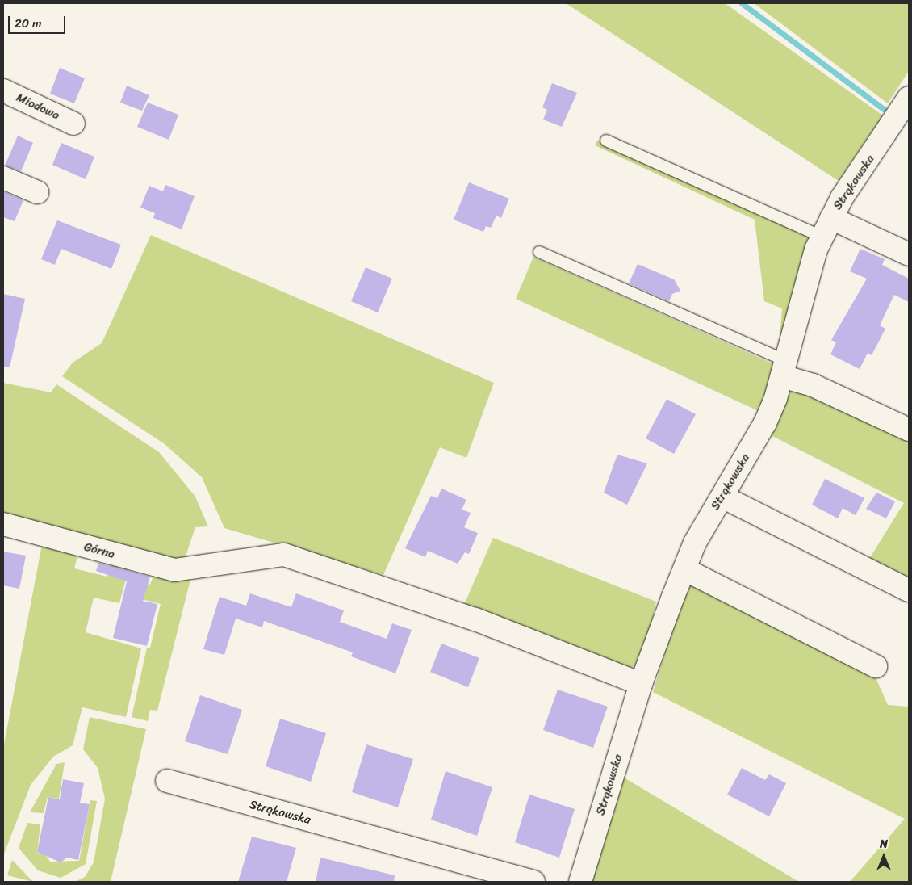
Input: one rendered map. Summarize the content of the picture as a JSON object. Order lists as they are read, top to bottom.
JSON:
{
  "streets": {
    "street": ["Miodowa", "Strąkowska", "Górna"]
  },
  "crossings": [
    ["Strąkowska", "Górna"]
  ],
  "scale_bar": "20 m",
  "north": "top"
}
